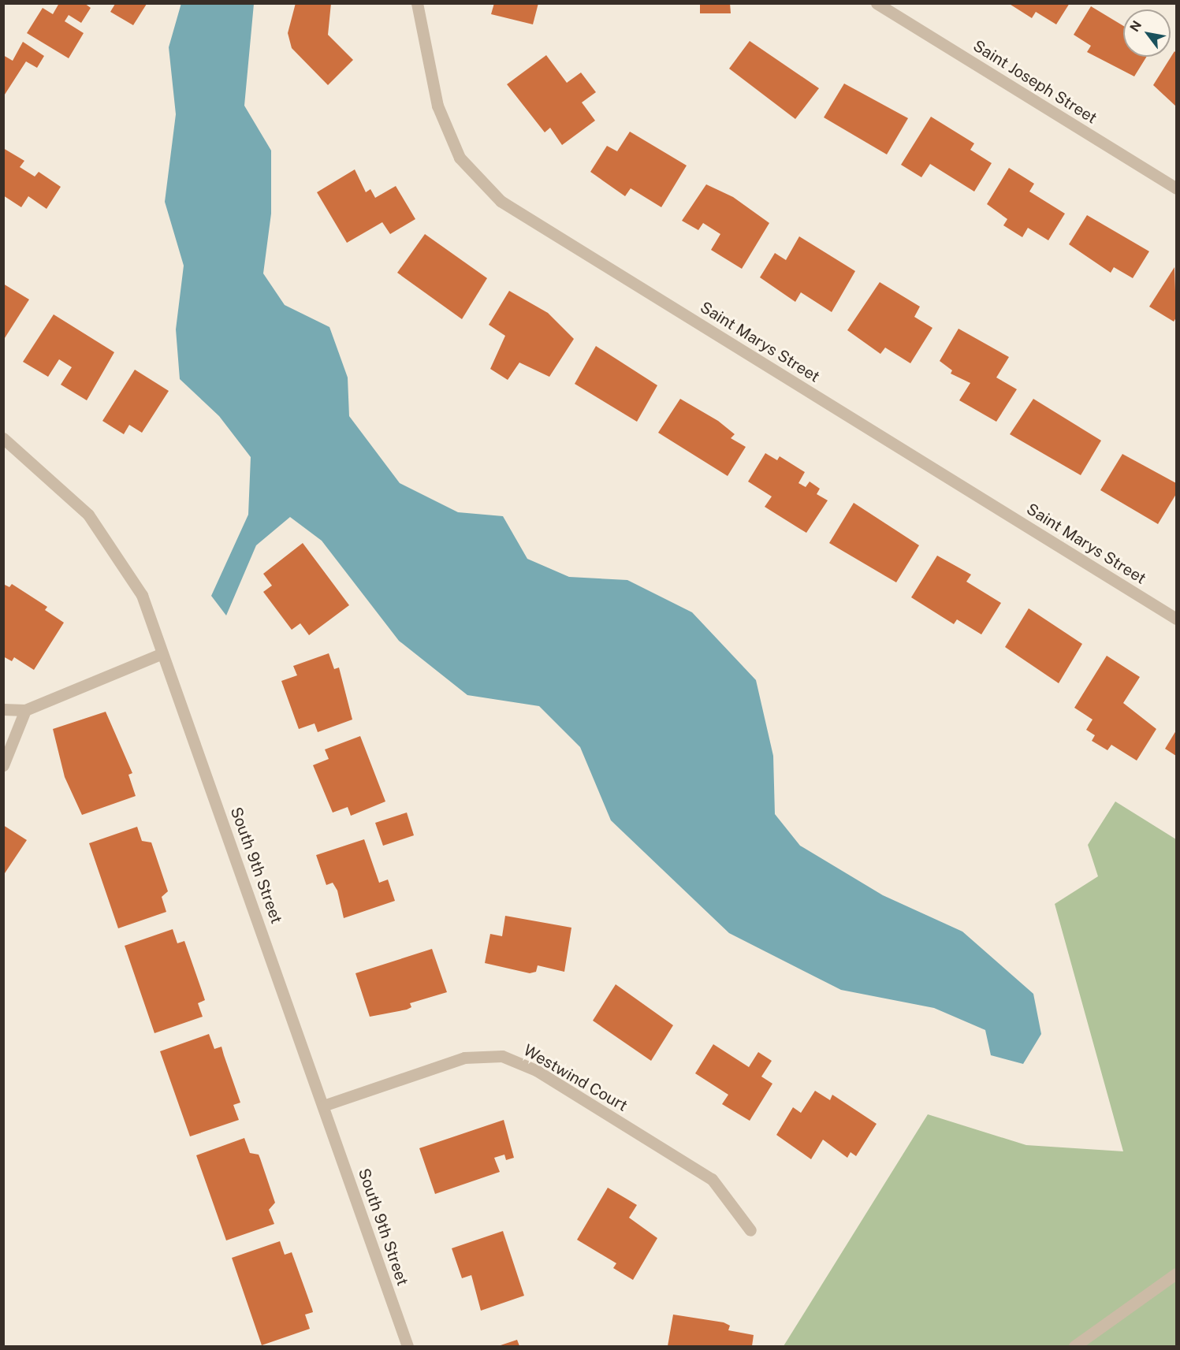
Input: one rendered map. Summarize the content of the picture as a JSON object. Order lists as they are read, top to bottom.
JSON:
{
  "streets": {
    "street": [
      "Saint Joseph Street",
      "Saint Marys Street",
      "South 9th Street",
      "Westwind Court"
    ]
  },
  "crossings": [
    ["South 9th Street", "Westwind Court"]
  ],
  "north": "top left"
}
